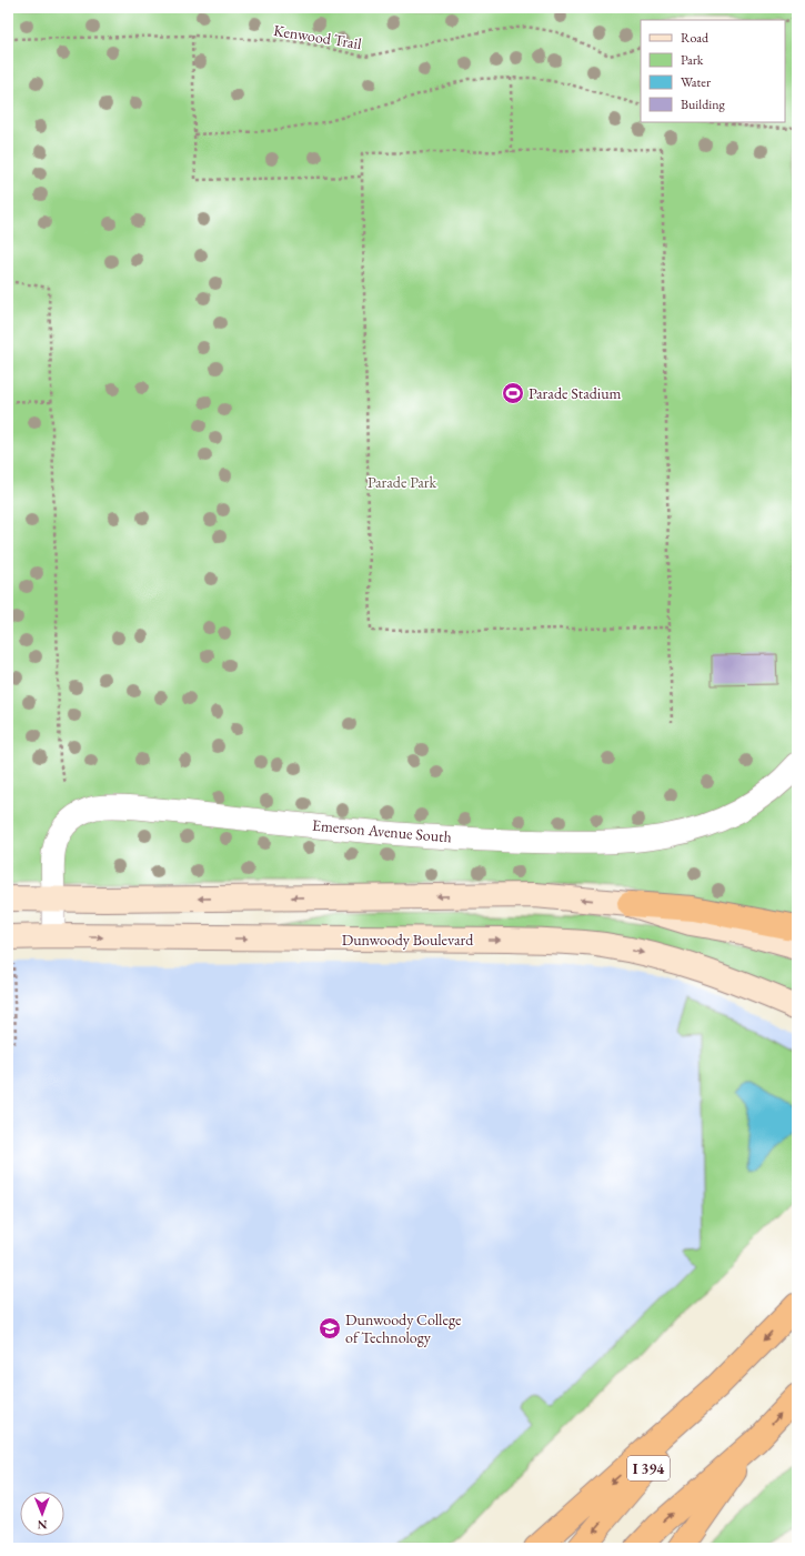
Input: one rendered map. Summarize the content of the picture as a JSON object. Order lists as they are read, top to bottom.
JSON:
{
  "streets": {
    "highway": ["I 394"],
    "main road": ["Dunwoody Boulevard"],
    "street": ["Emerson Avenue South"],
    "path": ["Kenwood Trail"]
  },
  "crossings": [
    ["Emerson Avenue South", "Dunwoody Boulevard"]
  ],
  "parks": ["Parade Park"],
  "places": {
    "sports": ["Parade Stadium"],
    "school or university": ["Dunwoody College of Technology"]
  },
  "legend": [
    "Road",
    "Park",
    "Water",
    "Building"
  ],
  "north": "bottom"
}
